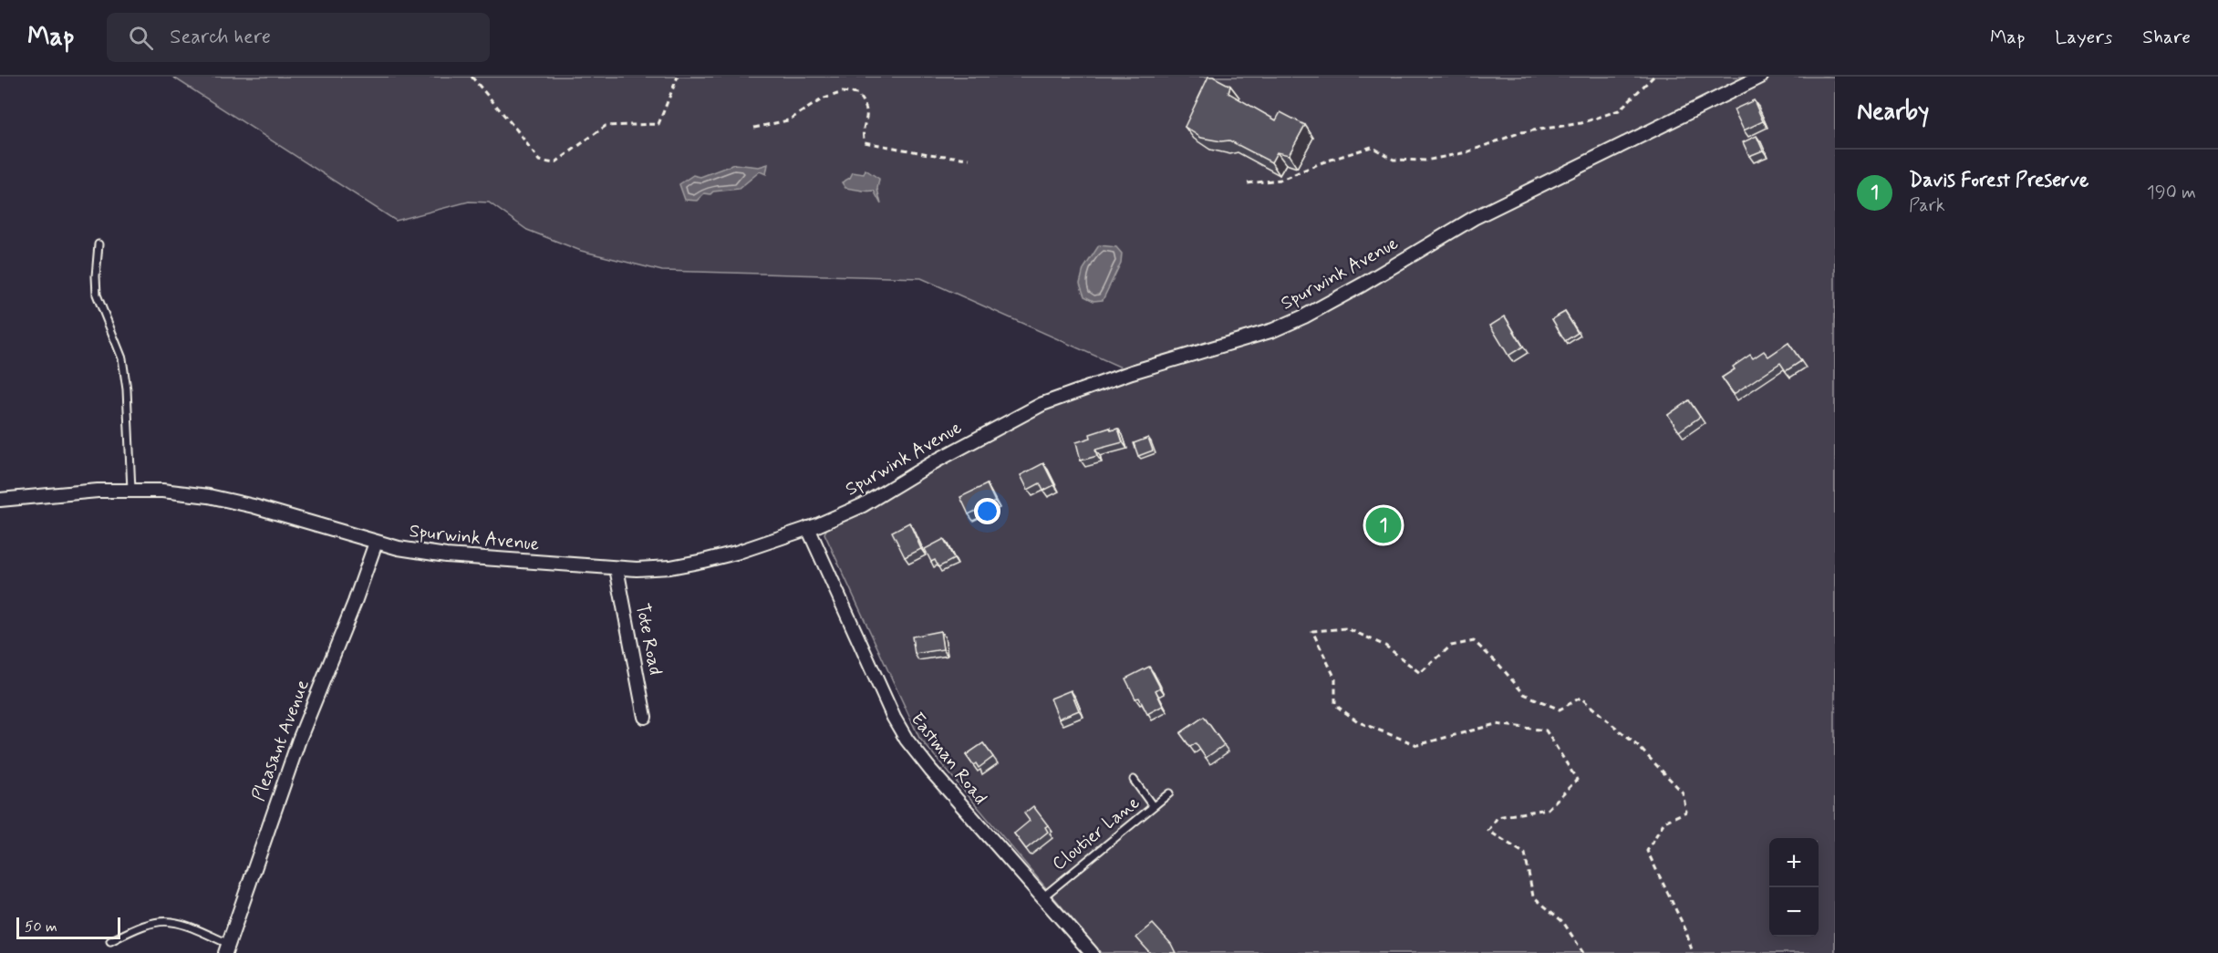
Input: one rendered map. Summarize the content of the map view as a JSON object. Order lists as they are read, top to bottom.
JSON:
{
  "streets": {
    "street": [
      "Spurwink Avenue",
      "Tote Road",
      "Pleasant Avenue",
      "Eastman Road"
    ],
    "lane": ["Cloutier Lane"]
  },
  "crossings": [
    ["Spurwink Avenue", "Tote Road"],
    ["Spurwink Avenue", "Pleasant Avenue"],
    ["Spurwink Avenue", "Eastman Road"],
    ["Eastman Road", "Cloutier Lane"]
  ],
  "scale_bar": "50 m",
  "page": {
    "header": "Map",
    "search": "Search here",
    "nav": ["Map", "Layers", "Share"],
    "heading": "Nearby",
    "list": [
      {
        "mark": "1",
        "name": "Davis Forest Preserve",
        "note": "Park",
        "value": "190 m"
      }
    ],
    "pins": "1",
    "map_buttons": ["+", "−"],
    "scale": "50 m"
  }
}
